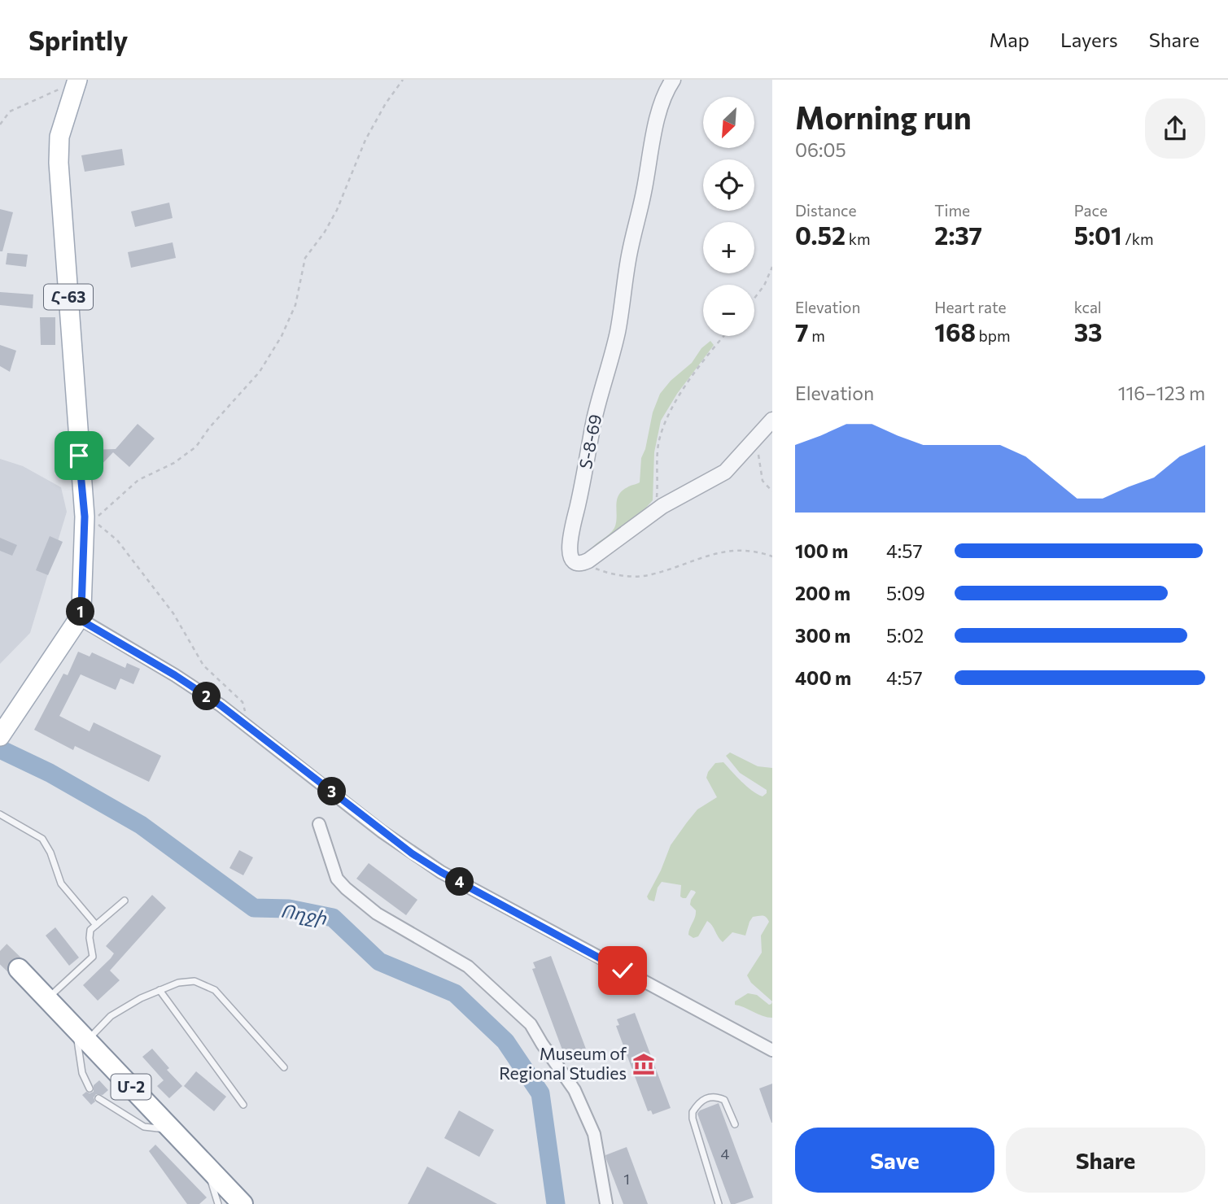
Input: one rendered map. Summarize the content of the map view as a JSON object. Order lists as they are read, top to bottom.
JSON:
{
  "streets": {
    "highway": ["Մ-2"],
    "main road": ["Հ-63"],
    "street": ["Տ-8-69"]
  },
  "water": ["Ողջի"],
  "places": {
    "museum": ["Museum of Regional Studies"]
  },
  "house_numbers": ["4", "1"],
  "north": "bottom left",
  "page": {
    "header": "Sprintly",
    "nav": ["Map", "Layers", "Share"],
    "heading": ["Morning run", "06:05"],
    "map_buttons": ["+", "−"],
    "stats": [
      ["Distance", "0.52 km"],
      ["Time", "2:37"],
      ["Pace", "5:01 /km"],
      ["Elevation", "7 m"],
      ["Heart rate", "168 bpm"],
      ["kcal", "33"]
    ],
    "chart": ["Elevation", "116–123 m"],
    "list": [
      {
        "name": "100 m",
        "note": "4:57"
      },
      {
        "name": "200 m",
        "note": "5:09"
      },
      {
        "name": "300 m",
        "note": "5:02"
      },
      {
        "name": "400 m",
        "note": "4:57"
      }
    ],
    "pins": [
      "1",
      "2",
      "3",
      "4"
    ],
    "buttons": ["Save", "Share"]
  }
}
